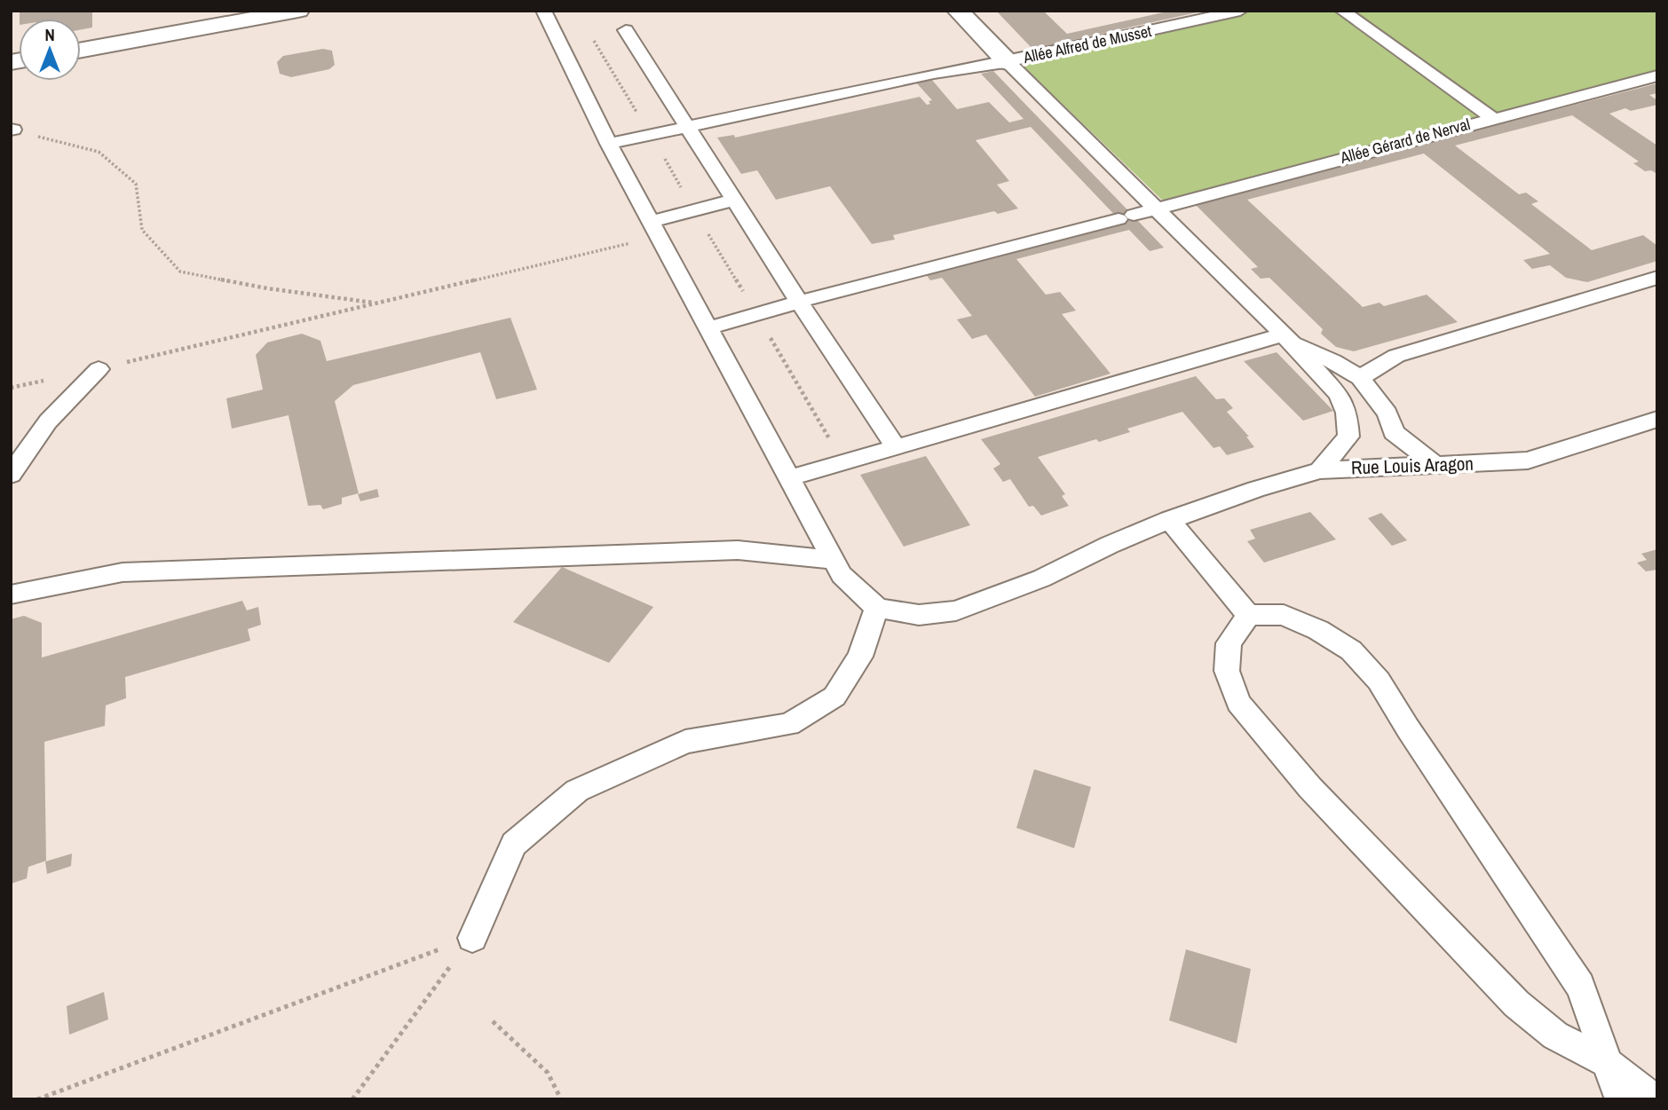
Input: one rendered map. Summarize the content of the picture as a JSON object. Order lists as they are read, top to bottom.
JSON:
{
  "streets": {
    "lane": ["Allée Alfred de Musset", "Allée Gérard de Nerval", "Rue Louis Aragon"]
  },
  "north": "top"
}
